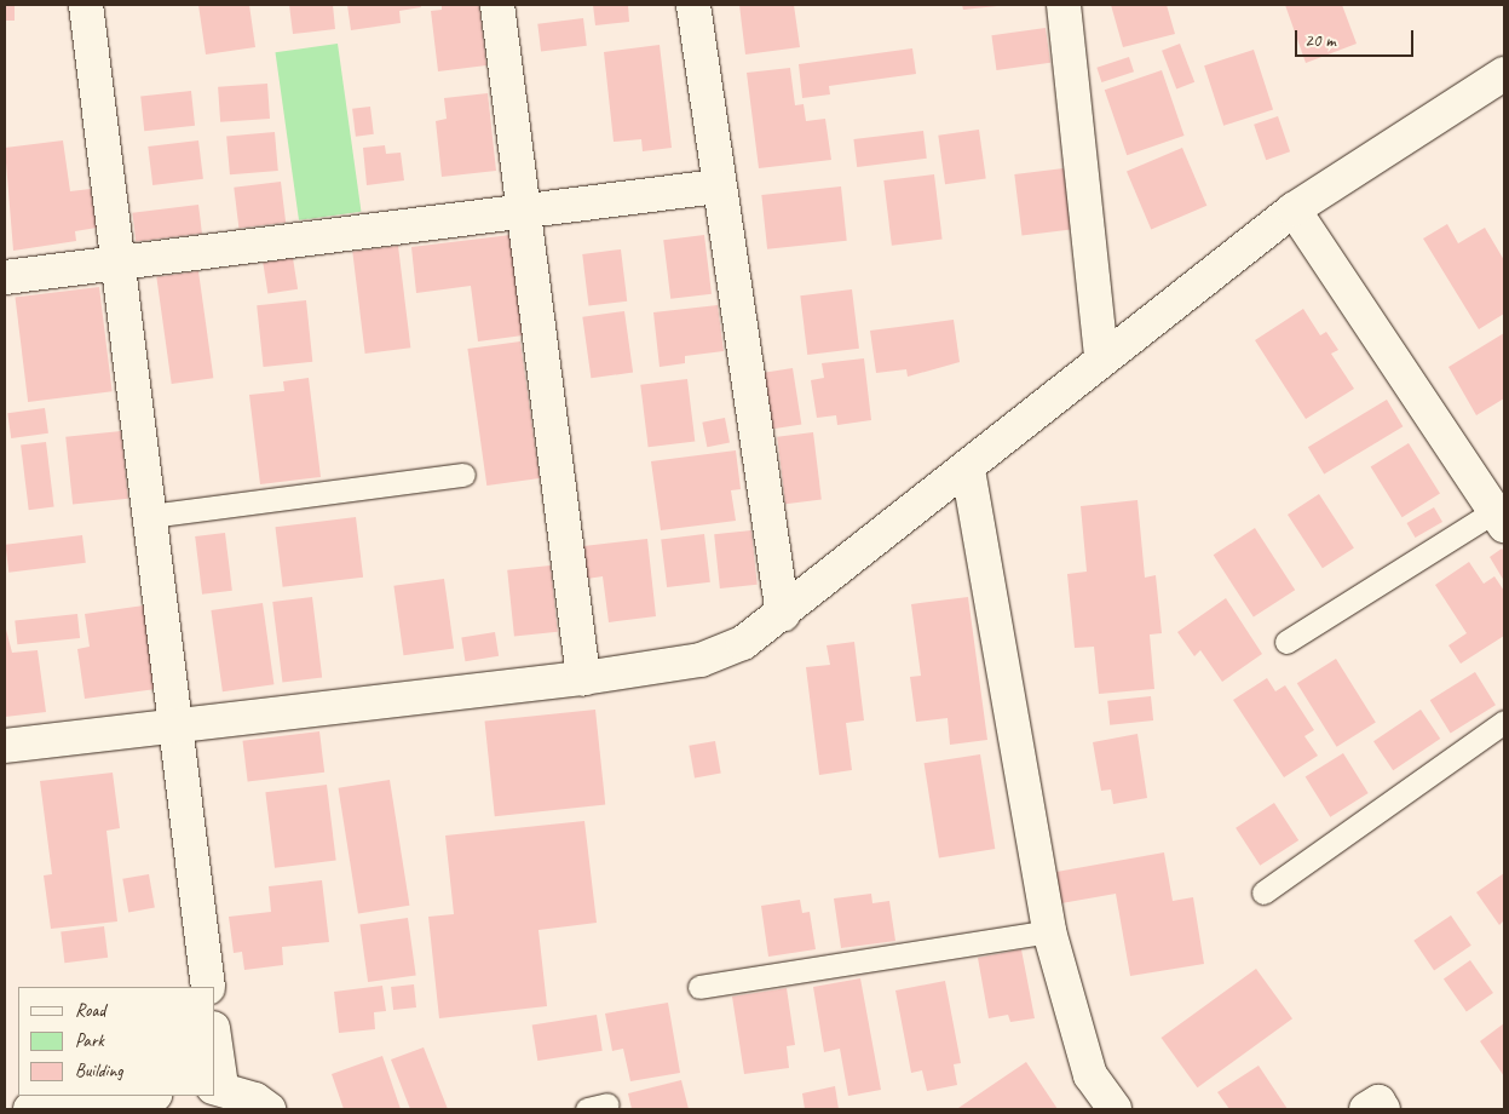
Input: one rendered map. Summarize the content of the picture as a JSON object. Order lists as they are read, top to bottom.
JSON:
{
  "legend": ["Road", "Park", "Building"],
  "scale_bar": "20 m"
}
